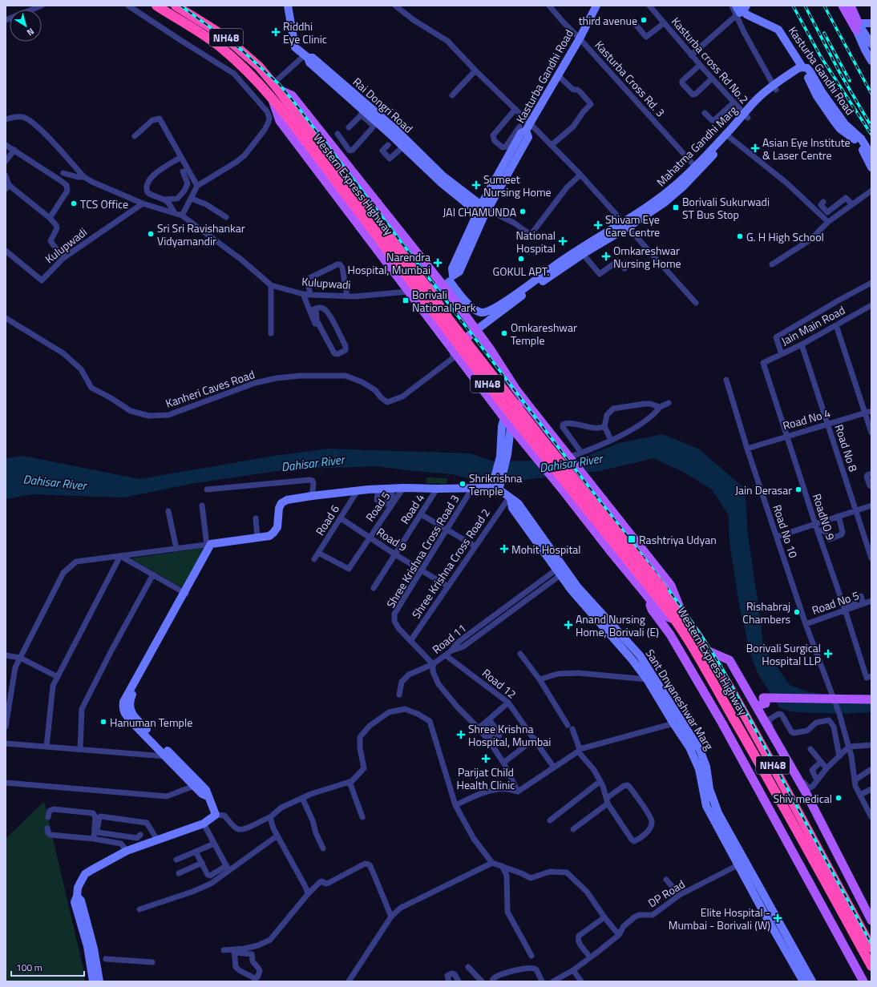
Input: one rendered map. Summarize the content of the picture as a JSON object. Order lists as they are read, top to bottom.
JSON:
{
  "streets": {
    "highway": ["NH48", "Western Express Highway"],
    "street": [
      "Kasturba cross Rd No.2",
      "Kasturba Gandhi Road",
      "Kasturba Cross Rd. 3",
      "Rai Dongri Road",
      "Kulupwadi",
      "Jain Main Road",
      "Kanheri Caves Road",
      "Road No 4",
      "Road No 8",
      "Road 5",
      "Road 4",
      "RoadNO 9",
      "Road 6",
      "Road No 10",
      "Road 9",
      "Shree Krishna Cross Road 3",
      "Shree Krishna Cross Road 2",
      "Road No 5",
      "Road 11",
      "Road 12",
      "Sant Dnyaneshwar Marg",
      "DP Road"
    ]
  },
  "crossings": [
    ["Kasturba Gandhi Road", "Kasturba Cross Rd. 3"],
    ["Kasturba Gandhi Road", "Kulupwadi"],
    ["Jain Main Road", "Road No 8"],
    ["Jain Main Road", "RoadNO 9"],
    ["Road No 4", "Road No 8"],
    ["Road No 4", "RoadNO 9"],
    ["Road No 4", "Road No 10"],
    ["Road 5", "Road 6"],
    ["Road 5", "Road 9"],
    ["Road 4", "Road 9"],
    ["RoadNO 9", "Road No 5"],
    ["Road 6", "Road 9"],
    ["Road No 10", "Road No 5"],
    ["Road 9", "Shree Krishna Cross Road 3"],
    ["Road 9", "Shree Krishna Cross Road 2"],
    ["Shree Krishna Cross Road 3", "Shree Krishna Cross Road 2"],
    ["Shree Krishna Cross Road 3", "Road 11"],
    ["Shree Krishna Cross Road 2", "Sant Dnyaneshwar Marg"],
    ["Road 11", "Road 12"],
    ["Road 11", "Sant Dnyaneshwar Marg"],
    ["Sant Dnyaneshwar Marg", "DP Road"]
  ],
  "water": ["Dahisar River"],
  "places": {
    "other": [
      "third avenue",
      "TCS Office",
      "JAI CHAMUNDA",
      "Sri Sri Ravishankar Vidyamandir",
      "G. H High School",
      "GOKUL APT.",
      "Omkareshwar Temple",
      "Shrikrishna Temple",
      "Jain Derasar",
      "Rishabraj Chambers",
      "Hanuman Temple",
      "Shiv medical"
    ],
    "health": [
      "Riddhi Eye Clinic",
      "Asian Eye Institute & Laser Centre",
      "Sumeet Nursing Home",
      "Shivam Eye Care Centre",
      "National Hospital",
      "Omkareshwar Nursing Home",
      "Narendra Hospital, Mumbai",
      "Mohit Hospital",
      "Anand Nursing Home, Borivali (E)",
      "Borivali Surgical Hospital LLP",
      "Shree Krishna Hospital, Mumbai",
      "Parijat Child Health Clinic",
      "Elite Hospital - Mumbai - Borivali (W)"
    ],
    "transit": ["Borivali Sukurwadi ST Bus Stop", "Borivali National Park", "Rashtriya Udyan"]
  },
  "scale_bar": "100 m",
  "north": "bottom right"
}
